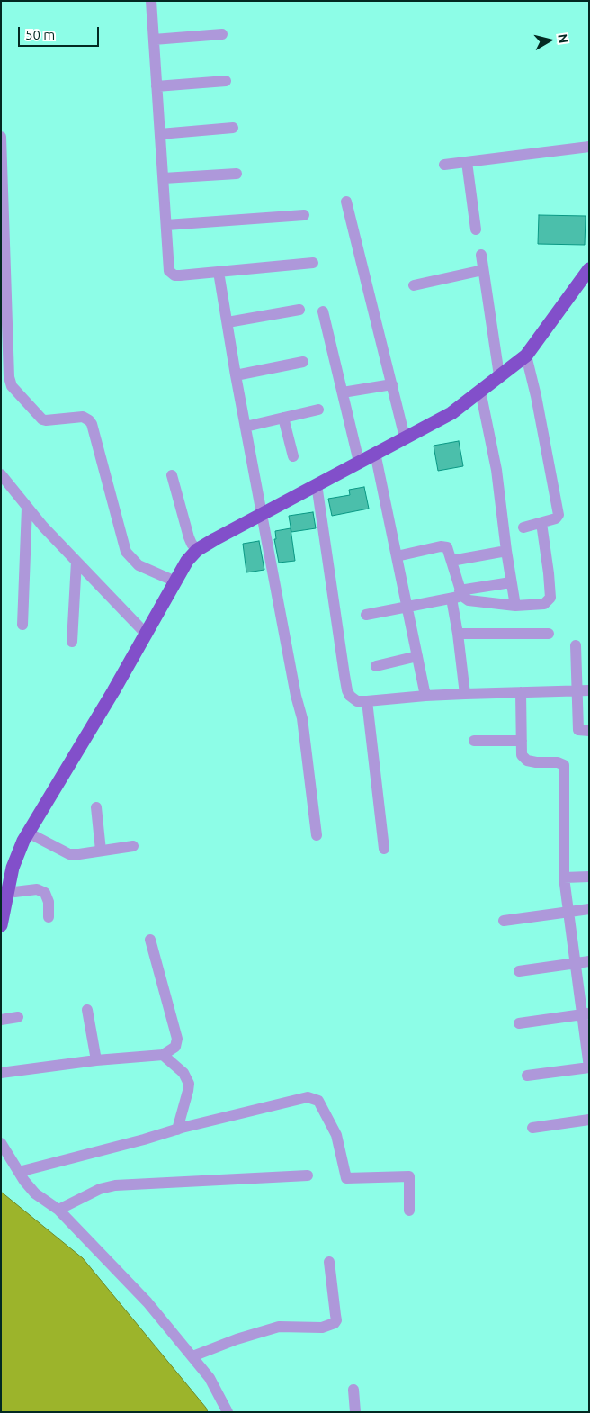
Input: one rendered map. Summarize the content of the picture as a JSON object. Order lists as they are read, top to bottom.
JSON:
{
  "scale_bar": "50 m",
  "north": "right"
}
